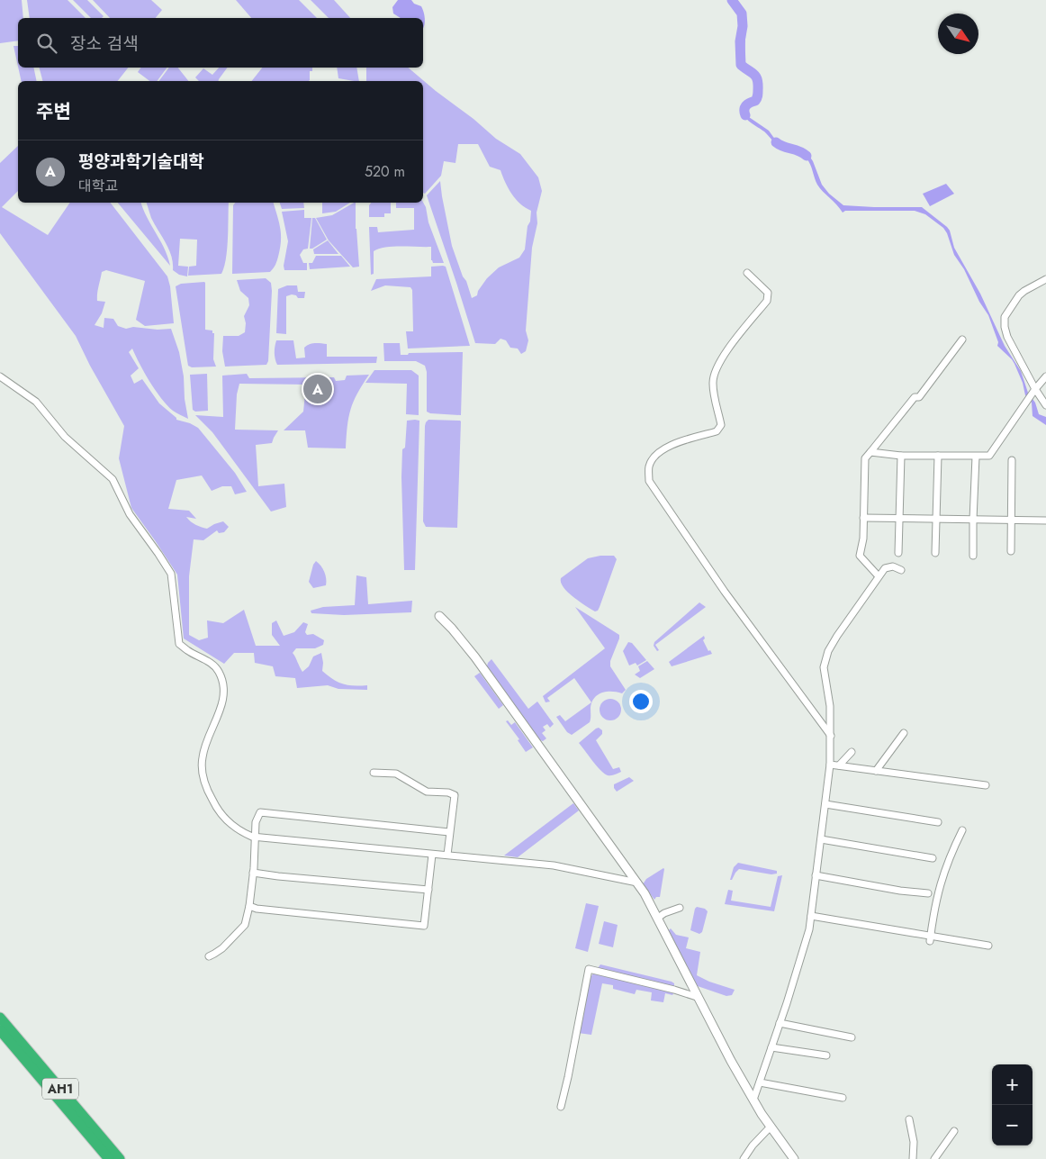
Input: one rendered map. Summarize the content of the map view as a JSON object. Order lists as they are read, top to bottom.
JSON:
{
  "streets": {
    "highway": ["AH1"]
  },
  "north": "bottom right",
  "page": {
    "search": "장소 검색",
    "heading": "주변",
    "list": [
      {
        "mark": "A",
        "name": "평양과학기술대학",
        "note": "대학교",
        "value": "520 m"
      }
    ],
    "pins": "A",
    "map_buttons": ["+", "−"]
  }
}
